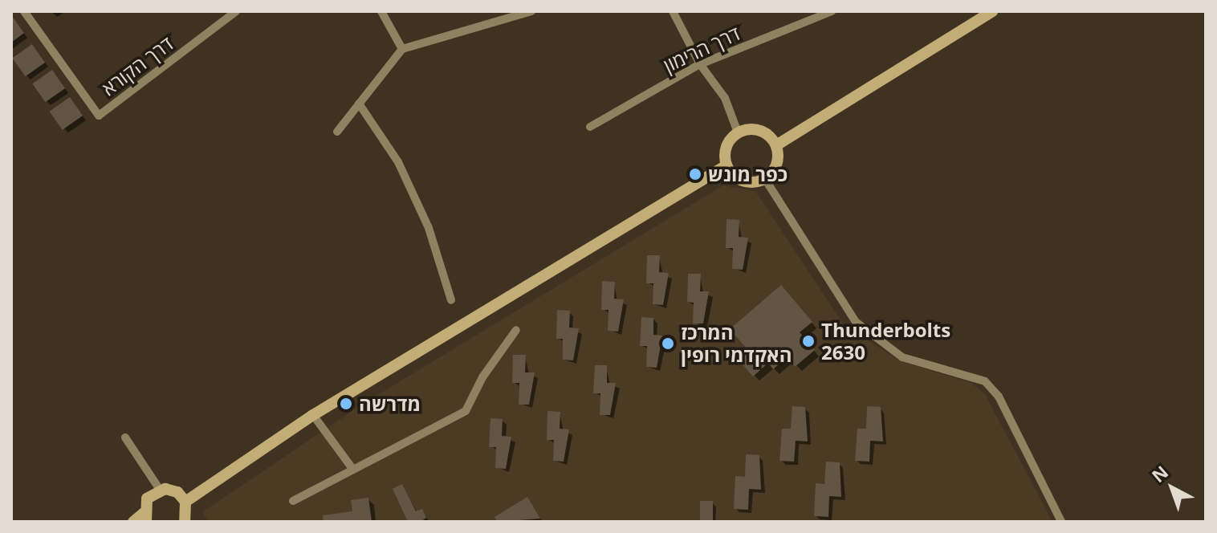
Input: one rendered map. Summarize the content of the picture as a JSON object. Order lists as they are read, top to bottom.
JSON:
{
  "streets": {
    "street": ["דרך הרימון", "דרך הקורא"]
  },
  "places": [
    "כפר מונש",
    "Thunderbolts 2630",
    "המרכז האקדמי רופין",
    "מדרשה"
  ],
  "north": "top left"
}
